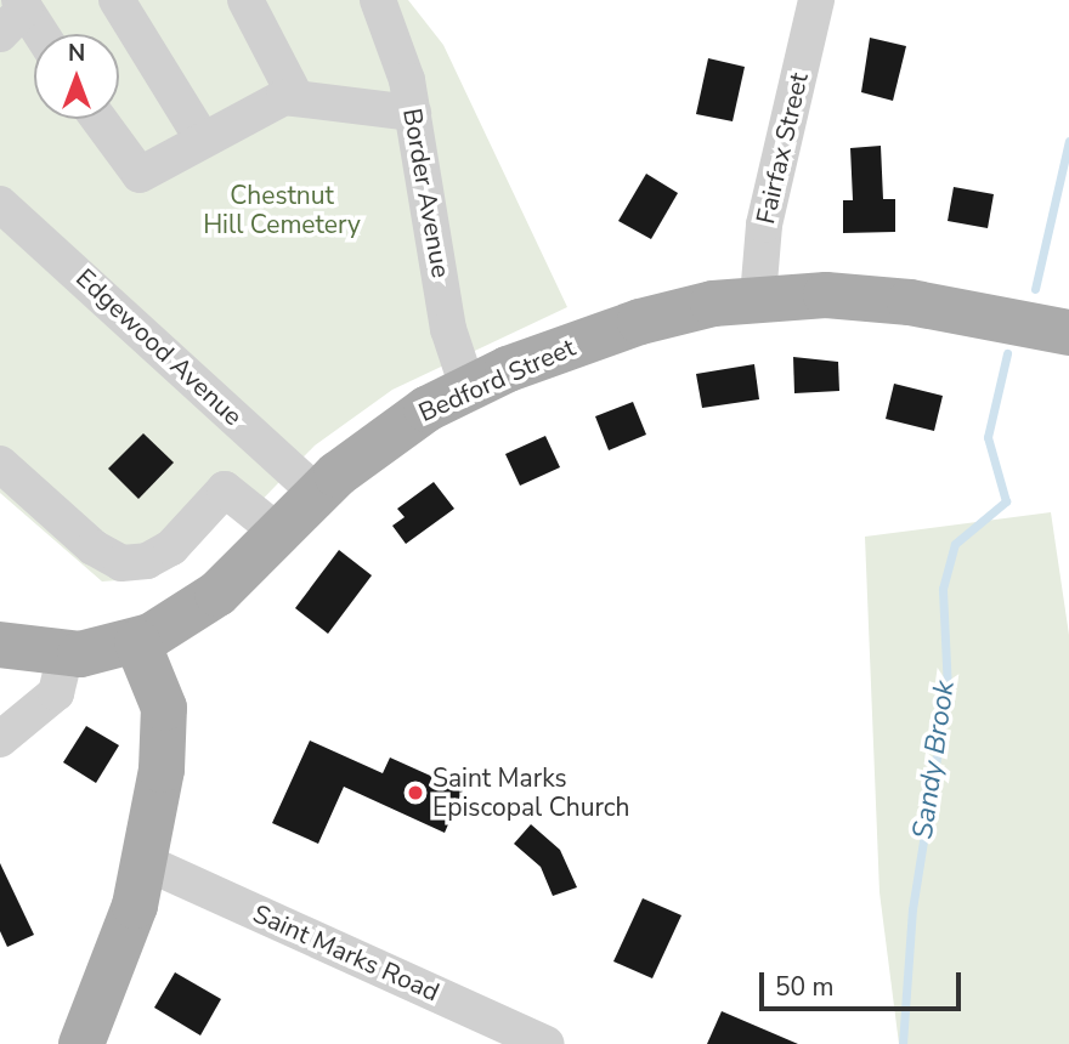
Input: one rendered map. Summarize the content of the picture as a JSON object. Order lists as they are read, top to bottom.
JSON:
{
  "streets": {
    "main road": ["Bedford Street"],
    "street": [
      "Fairfax Street",
      "Border Avenue",
      "Edgewood Avenue",
      "Saint Marks Road"
    ]
  },
  "crossings": [
    ["Fairfax Street", "Bedford Street"],
    ["Border Avenue", "Bedford Street"],
    ["Edgewood Avenue", "Bedford Street"]
  ],
  "water": ["Sandy Brook"],
  "parks": ["Chestnut Hill Cemetery"],
  "places": ["Saint Marks Episcopal Church"],
  "scale_bar": "50 m",
  "north": "top"
}
